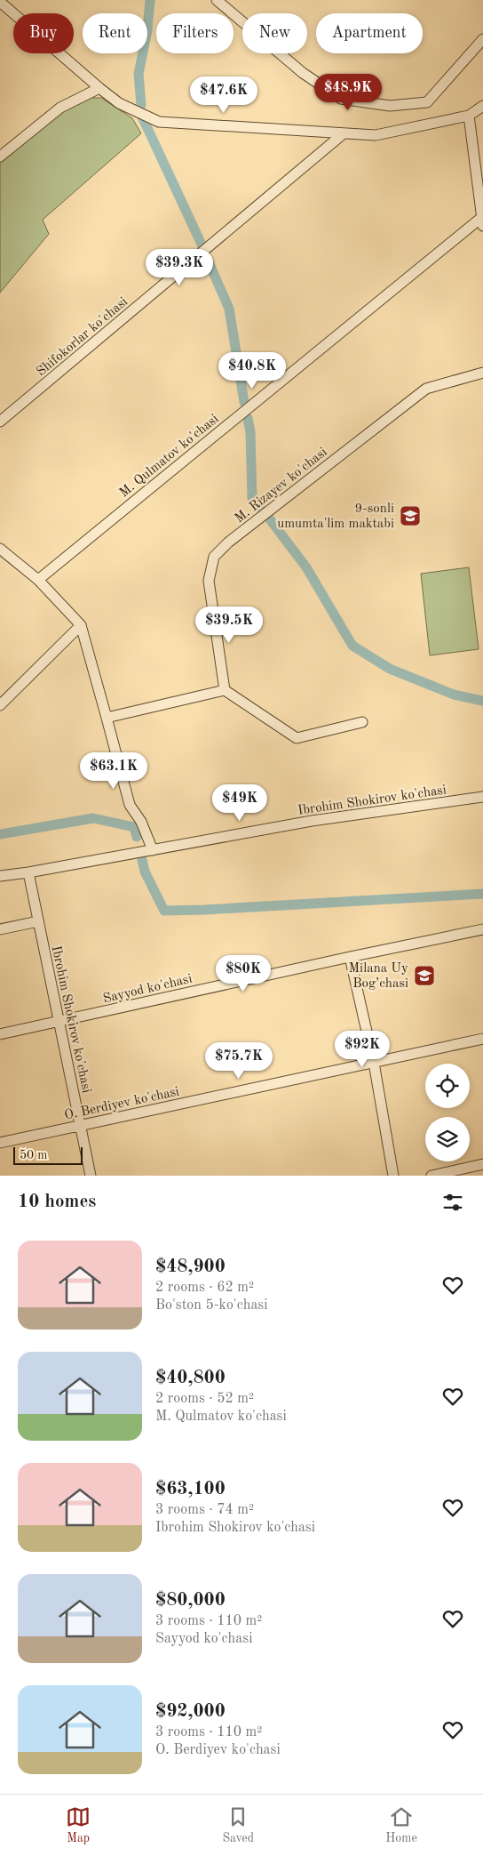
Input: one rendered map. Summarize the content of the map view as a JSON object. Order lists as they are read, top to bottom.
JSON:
{
  "streets": {
    "street": [
      "Shifokorlar ko'chasi",
      "M. Qulmatov ko'chasi",
      "M. Rizayev ko'chasi",
      "Ibrohim Shokirov ko'chasi",
      "Sayyod ko'chasi",
      "O. Berdiyev ko'chasi"
    ]
  },
  "crossings": [
    ["Ibrohim Shokirov ko'chasi", "Sayyod ko'chasi"],
    ["Ibrohim Shokirov ko'chasi", "O. Berdiyev ko'chasi"]
  ],
  "places": {
    "school or university": ["9-sonli umumta'lim maktabi", "Milana Uy Bog’chasi"]
  },
  "scale_bar": "50 m",
  "page": {
    "chip": [
      "Buy",
      "Rent",
      "Filters",
      "New",
      "Apartment"
    ],
    "price": [
      "$48.9K",
      "$47.6K",
      "$39.3K",
      "$40.8K",
      "$39.5K",
      "$63.1K",
      "$49K",
      "$80K",
      "$92K",
      "$75.7K"
    ],
    "scale": "50 m",
    "heading": "10 homes",
    "list": [
      {
        "name": "$48,900",
        "note": "2 rooms · 62 m² · Bo'ston 5-ko'chasi"
      },
      {
        "name": "$40,800",
        "note": "2 rooms · 52 m² · M. Qulmatov ko'chasi"
      },
      {
        "name": "$63,100",
        "note": "3 rooms · 74 m² · Ibrohim Shokirov ko'chasi"
      },
      {
        "name": "$80,000",
        "note": "3 rooms · 110 m² · Sayyod ko'chasi"
      },
      {
        "name": "$92,000",
        "note": "3 rooms · 110 m² · O. Berdiyev ko'chasi"
      }
    ],
    "tabs": ["Map", "Saved", "Home"]
  }
}
